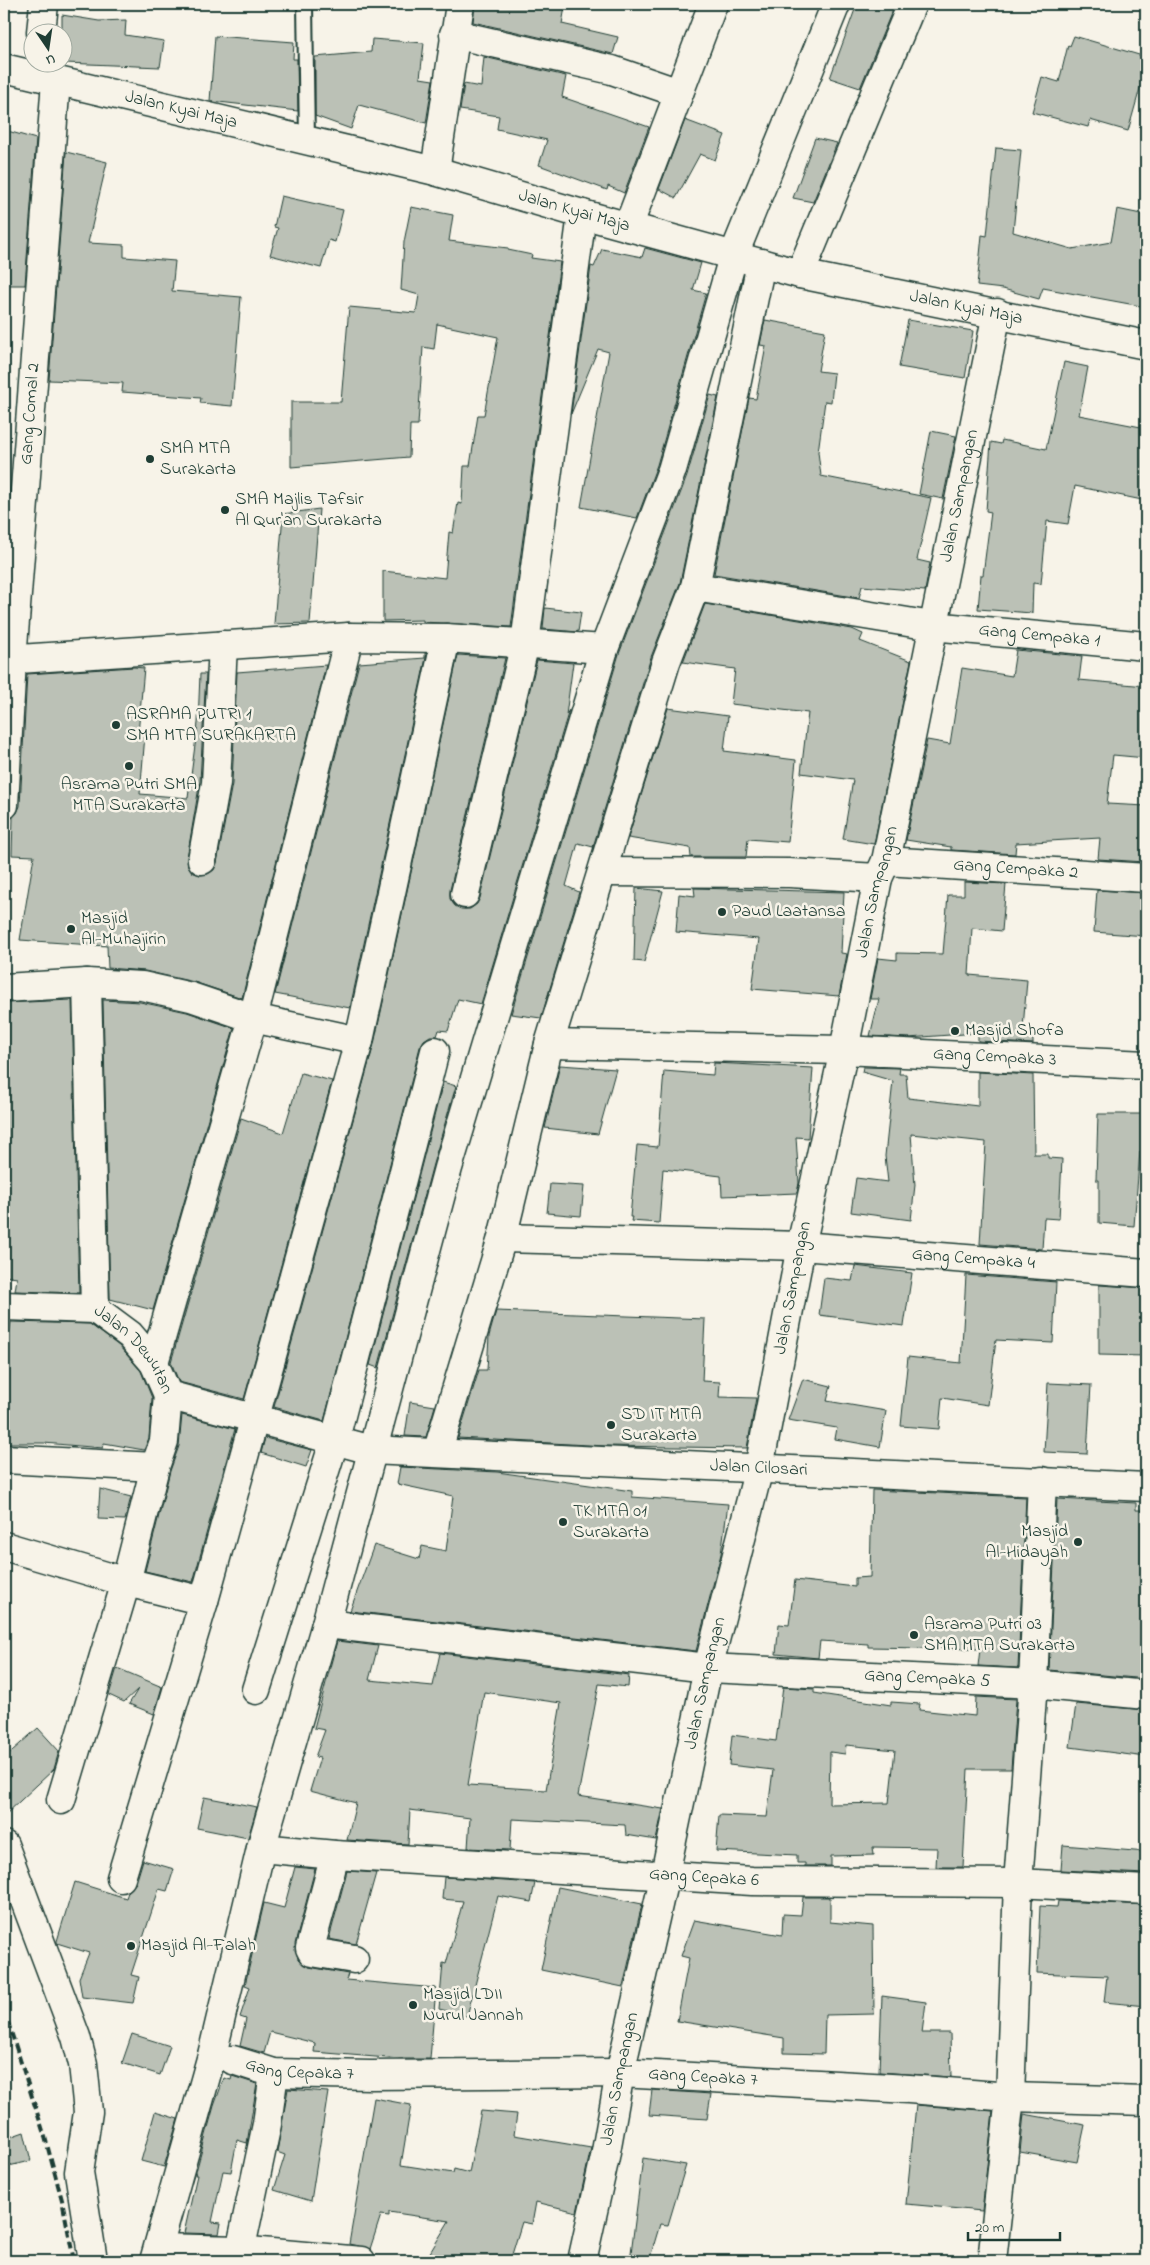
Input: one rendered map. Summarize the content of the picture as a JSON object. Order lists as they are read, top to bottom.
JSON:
{
  "streets": {
    "street": [
      "Jalan Kyai Maja",
      "Gang Comal 2",
      "Jalan Sampangan",
      "Gang Cempaka 1",
      "Gang Cempaka 2",
      "Gang Cempaka 3",
      "Gang Cempaka 4",
      "Jalan Dewutan",
      "Jalan Cilosari",
      "Gang Cempaka 5",
      "Gang Cepaka 6",
      "Gang Cepaka 7"
    ]
  },
  "crossings": [
    ["Jalan Kyai Maja", "Gang Comal 2"],
    ["Jalan Kyai Maja", "Jalan Sampangan"],
    ["Jalan Sampangan", "Gang Cempaka 1"],
    ["Jalan Sampangan", "Gang Cempaka 2"],
    ["Jalan Sampangan", "Gang Cempaka 3"],
    ["Jalan Sampangan", "Gang Cempaka 4"],
    ["Jalan Sampangan", "Jalan Cilosari"],
    ["Jalan Sampangan", "Gang Cempaka 5"],
    ["Jalan Sampangan", "Gang Cepaka 6"],
    ["Jalan Sampangan", "Gang Cepaka 7"],
    ["Jalan Dewutan", "Jalan Cilosari"]
  ],
  "places": [
    "SMA MTA Surakarta",
    "SMA Majlis Tafsir Al Qur'an Surakarta",
    "ASRAMA PUTRI 1 SMA MTA SURAKARTA",
    "Asrama Putri SMA MTA Surakarta",
    "Paud Laatansa",
    "Masjid Al-Muhajirin",
    "Masjid Shofa",
    "SD IT MTA Surakarta",
    "TK MTA 01 Surakarta",
    "Masjid Al-Hidayah",
    "Asrama Putri 03 SMA MTA Surakarta",
    "Masjid Al-Falah",
    "Masjid LDII Nurul Jannah"
  ],
  "scale_bar": "20 m",
  "north": "bottom"
}
